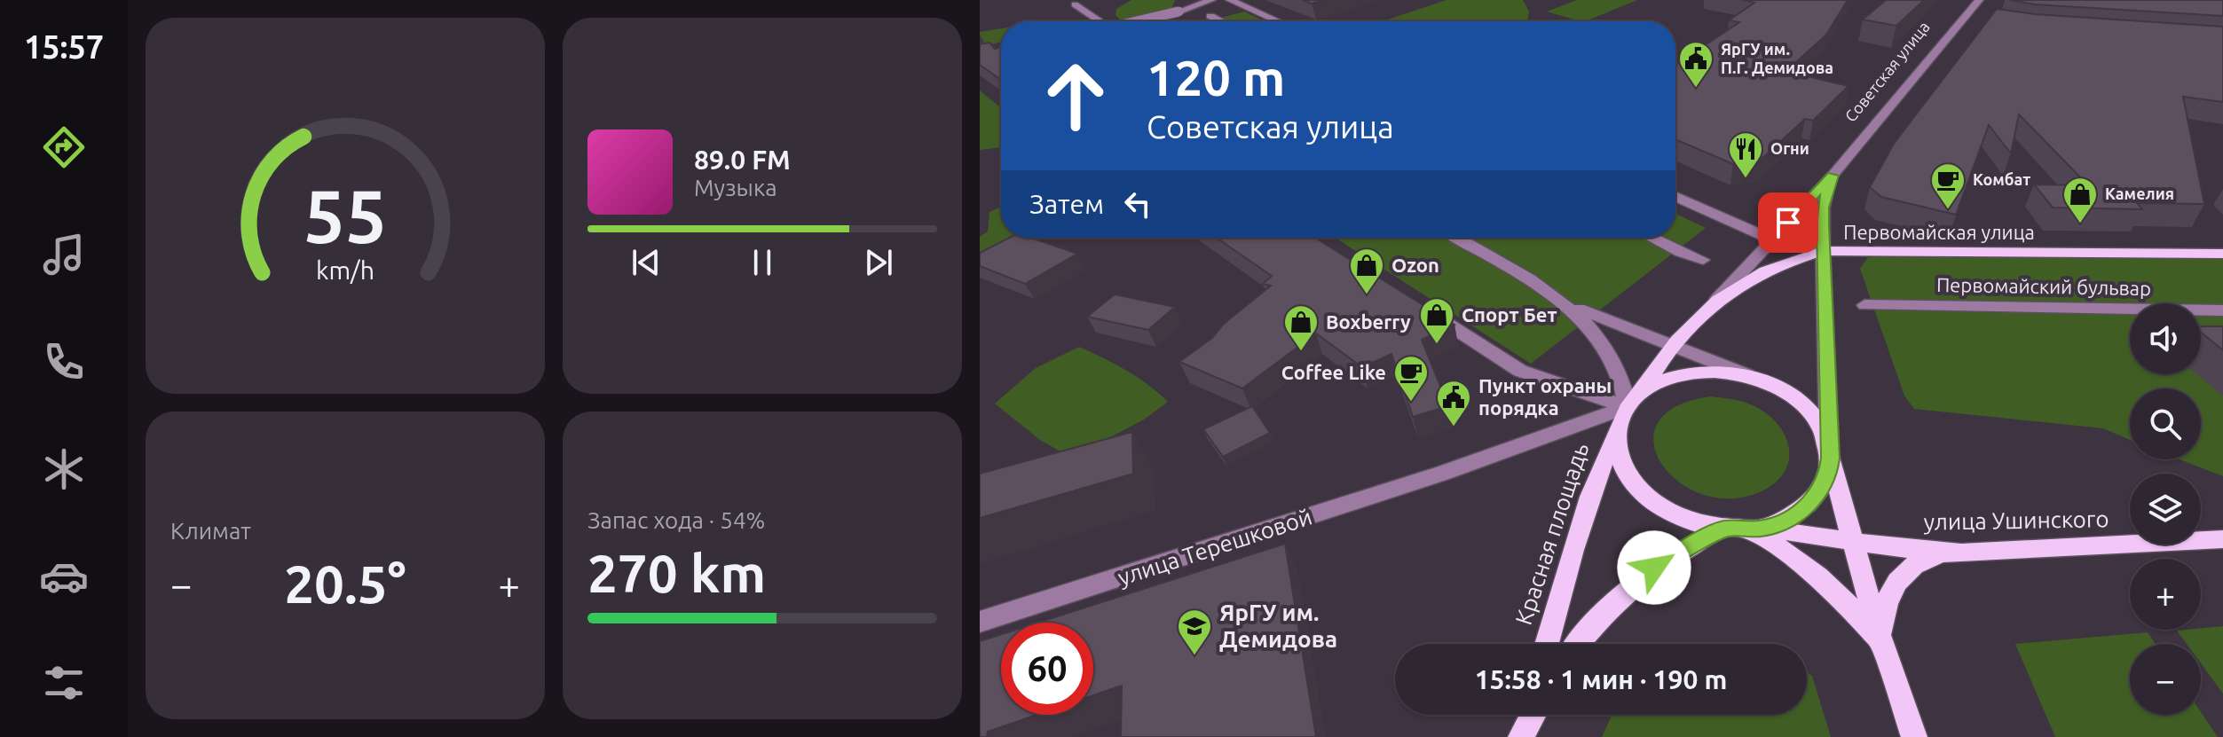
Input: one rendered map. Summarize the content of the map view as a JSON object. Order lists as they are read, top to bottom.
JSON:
{
  "streets": {
    "main road": ["Первомайская улица", "улица Ушинского", "Красная площадь"],
    "street": ["Советская улица", "Первомайский бульвар", "улица Терешковой"]
  },
  "crossings": [
    ["Советская улица", "Первомайская улица"],
    ["Советская улица", "Красная площадь"],
    ["Первомайская улица", "Красная площадь"],
    ["улица Ушинского", "Красная площадь"],
    ["Красная площадь", "улица Терешковой"]
  ],
  "places": {
    "public building": ["ЯрГУ им. П.Г. Демидова", "Пункт охраны порядка"],
    "restaurant": ["Огни"],
    "cafe": ["Комбат", "Coffee Like"],
    "shop": [
      "Камелия",
      "Ozon",
      "Спорт Бет",
      "Boxberry"
    ],
    "school or university": ["ЯрГУ им. Демидова"]
  },
  "page": {
    "tabs": "15:57",
    "turn": ["120 m", "Советская улица"],
    "song": ["89.0 FM", "Музыка"],
    "then": "Затем",
    "map_buttons": ["+", "−"],
    "tile": [
      "Климат",
      ["Запас хода · 54%", "270 km"]
    ],
    "heat": ["−", "20.5°", "+"],
    "limit": "60",
    "trip": "15:58 · 1 мин · 190 m",
    "gauge": ["55", "km/h"]
  }
}
